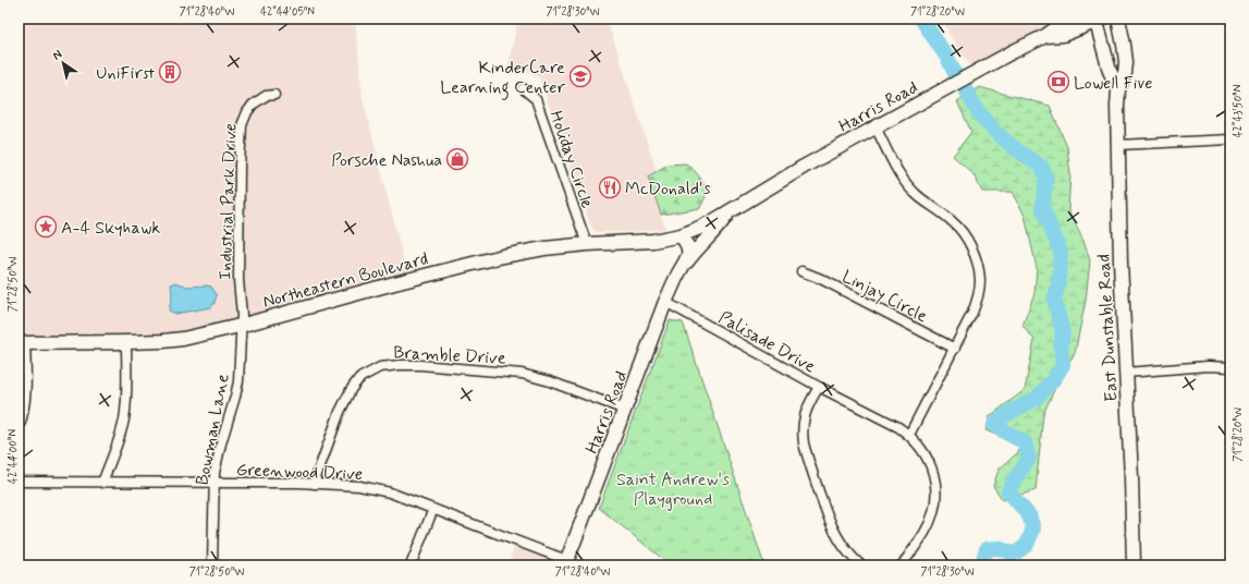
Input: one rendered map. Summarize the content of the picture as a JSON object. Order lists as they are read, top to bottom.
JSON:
{
  "streets": {
    "street": [
      "Harris Road",
      "Holiday Circle",
      "Industrial Park Drive",
      "Northeastern Boulevard",
      "Linjay Circle",
      "East Dunstable Road",
      "Palisade Drive",
      "Bramble Drive",
      "Bowman Lane",
      "Greenwood Drive"
    ]
  },
  "crossings": [
    ["Harris Road", "Northeastern Boulevard"],
    ["Harris Road", "East Dunstable Road"],
    ["Harris Road", "Palisade Drive"],
    ["Harris Road", "Bramble Drive"],
    ["Harris Road", "Greenwood Drive"],
    ["Holiday Circle", "Northeastern Boulevard"],
    ["Industrial Park Drive", "Northeastern Boulevard"],
    ["Industrial Park Drive", "Bowman Lane"],
    ["Northeastern Boulevard", "Bowman Lane"],
    ["Bramble Drive", "Greenwood Drive"],
    ["Bowman Lane", "Greenwood Drive"]
  ],
  "parks": ["Saint Andrew's Playground"],
  "places": {
    "building": ["UniFirst"],
    "school or university": ["KinderCare Learning Center"],
    "bank": ["Lowell Five"],
    "shop": ["Porsche Nashua"],
    "restaurant": ["McDonald's"],
    "place": ["A-4 Skyhawk"]
  },
  "north": "top left",
  "coordinates": [
    "71°28'40\"W",
    "42°44'05\"N",
    "71°28'30\"W",
    "71°28'20\"W",
    "42°43'50\"N",
    "71°28'50\"W",
    "42°44'00\"N"
  ]
}
